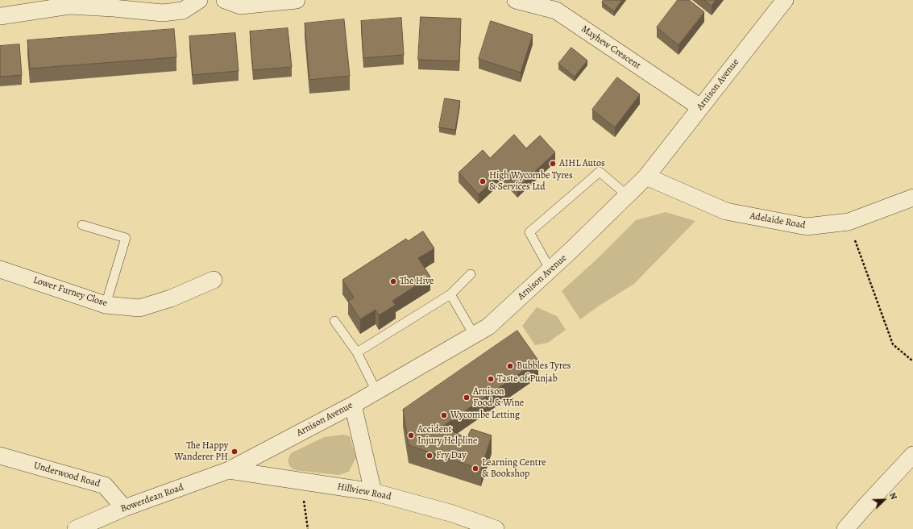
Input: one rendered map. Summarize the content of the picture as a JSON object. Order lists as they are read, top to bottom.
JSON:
{
  "streets": {
    "street": [
      "Mayhew Crescent",
      "Arnison Avenue",
      "Adelaide Road",
      "Lower Furney Close",
      "Underwood Road",
      "Hillview Road",
      "Bowerdean Road"
    ]
  },
  "crossings": [
    ["Mayhew Crescent", "Arnison Avenue"],
    ["Arnison Avenue", "Adelaide Road"],
    ["Arnison Avenue", "Hillview Road"],
    ["Arnison Avenue", "Bowerdean Road"],
    ["Underwood Road", "Bowerdean Road"],
    ["Hillview Road", "Bowerdean Road"]
  ],
  "places": [
    "AIHL Autos",
    "High Wycombe Tyres & Services Ltd",
    "The Hive",
    "Bubbles Tyres",
    "Taste of Punjab",
    "Arnison Food & Wine",
    "Wycombe Letting",
    "Accident Injury Helpline",
    "The Happy Wanderer PH",
    "Fry Day",
    "Learning Centre & Bookshop"
  ],
  "north": "top right"
}
